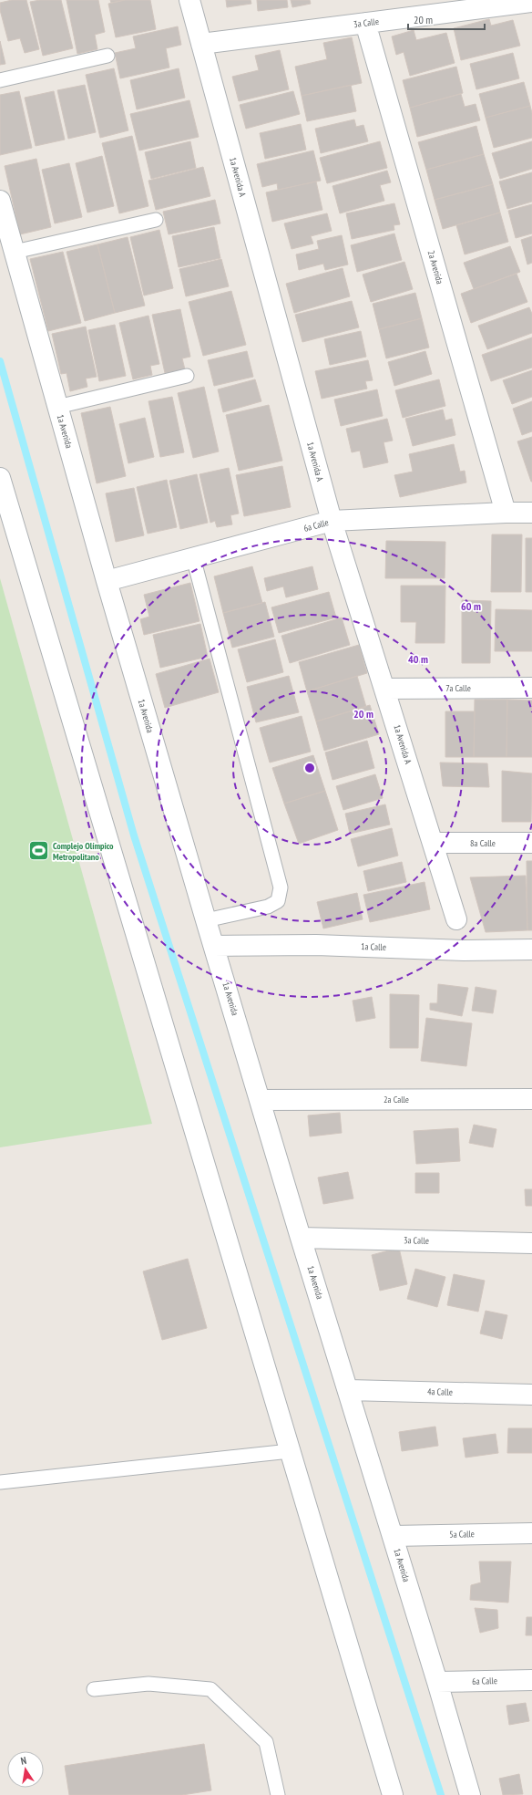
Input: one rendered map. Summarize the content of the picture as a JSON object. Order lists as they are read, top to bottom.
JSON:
{
  "streets": {
    "street": [
      "3a Calle",
      "1a Avenida A",
      "2a Avenida",
      "1a Avenida",
      "6a Calle",
      "7a Calle",
      "8a Calle",
      "1a Calle",
      "2a Calle",
      "4a Calle",
      "5a Calle"
    ]
  },
  "crossings": [
    ["3a Calle", "1a Avenida A"],
    ["3a Calle", "2a Avenida"],
    ["3a Calle", "1a Avenida"],
    ["1a Avenida A", "6a Calle"],
    ["1a Avenida A", "7a Calle"],
    ["1a Avenida A", "8a Calle"],
    ["2a Avenida", "6a Calle"],
    ["1a Avenida", "6a Calle"],
    ["1a Avenida", "1a Calle"],
    ["1a Avenida", "2a Calle"],
    ["1a Avenida", "4a Calle"],
    ["1a Avenida", "5a Calle"]
  ],
  "places": {
    "sports": ["Complejo Olímpico Metropolitano"]
  },
  "scale_bar": "20 m",
  "north": "top",
  "rings": ["60 m", "40 m", "20 m"]
}
